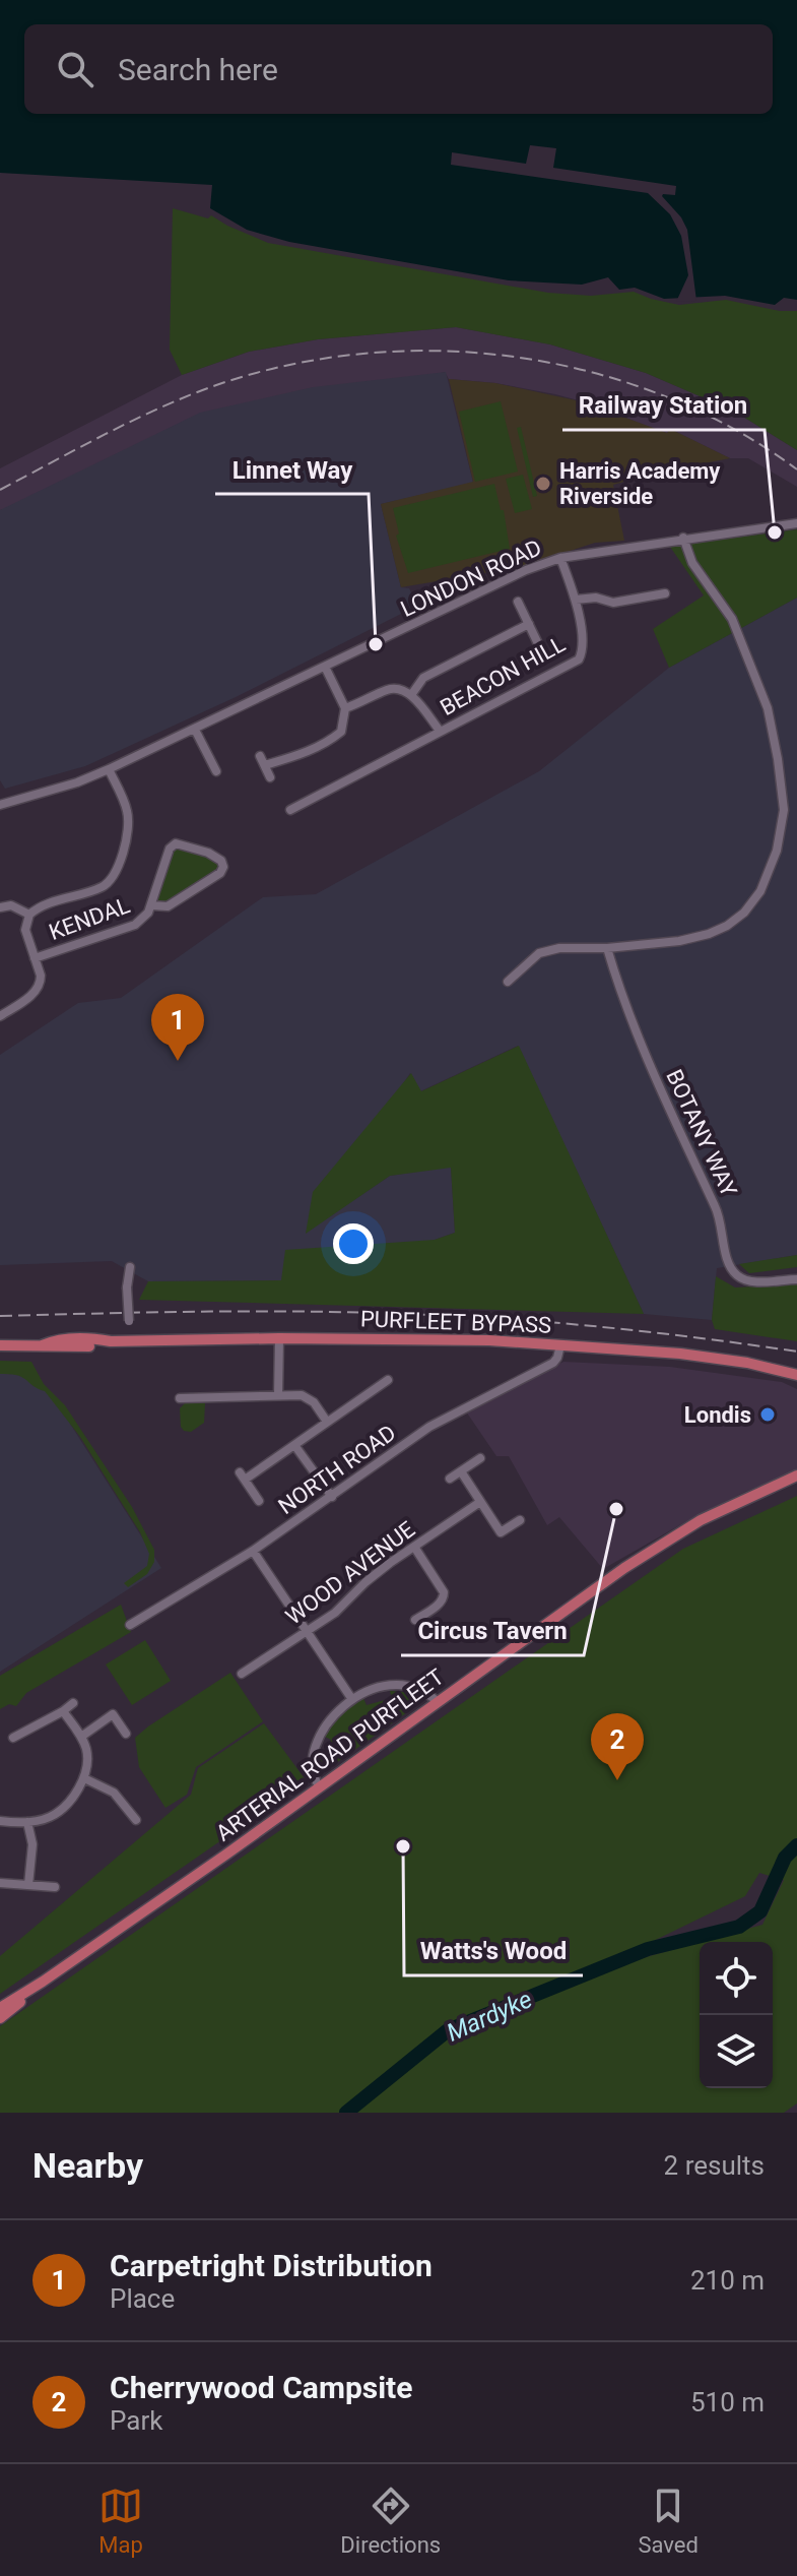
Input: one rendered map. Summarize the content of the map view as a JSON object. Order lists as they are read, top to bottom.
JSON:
{
  "streets": {
    "main road": ["PURFLEET BYPASS", "ARTERIAL ROAD PURFLEET"],
    "street": [
      "LONDON ROAD",
      "BEACON HILL",
      "KENDAL",
      "BOTANY WAY",
      "NORTH ROAD",
      "WOOD AVENUE"
    ]
  },
  "crossings": [
    ["LONDON ROAD", "BEACON HILL"],
    ["PURFLEET BYPASS", "NORTH ROAD"]
  ],
  "water": ["Mardyke"],
  "places": [
    "Harris Academy Riverside",
    "Railway Station",
    "Linnet Way",
    "Londis",
    "Circus Tavern",
    "Watts's Wood"
  ],
  "page": {
    "search": "Search here",
    "pins": ["1", "2"],
    "heading": ["Nearby", "2 results"],
    "list": [
      {
        "mark": "1",
        "name": "Carpetright Distribution",
        "note": "Place",
        "value": "210 m"
      },
      {
        "mark": "2",
        "name": "Cherrywood Campsite",
        "note": "Park",
        "value": "510 m"
      }
    ],
    "nav": ["Map", "Directions", "Saved"]
  }
}
